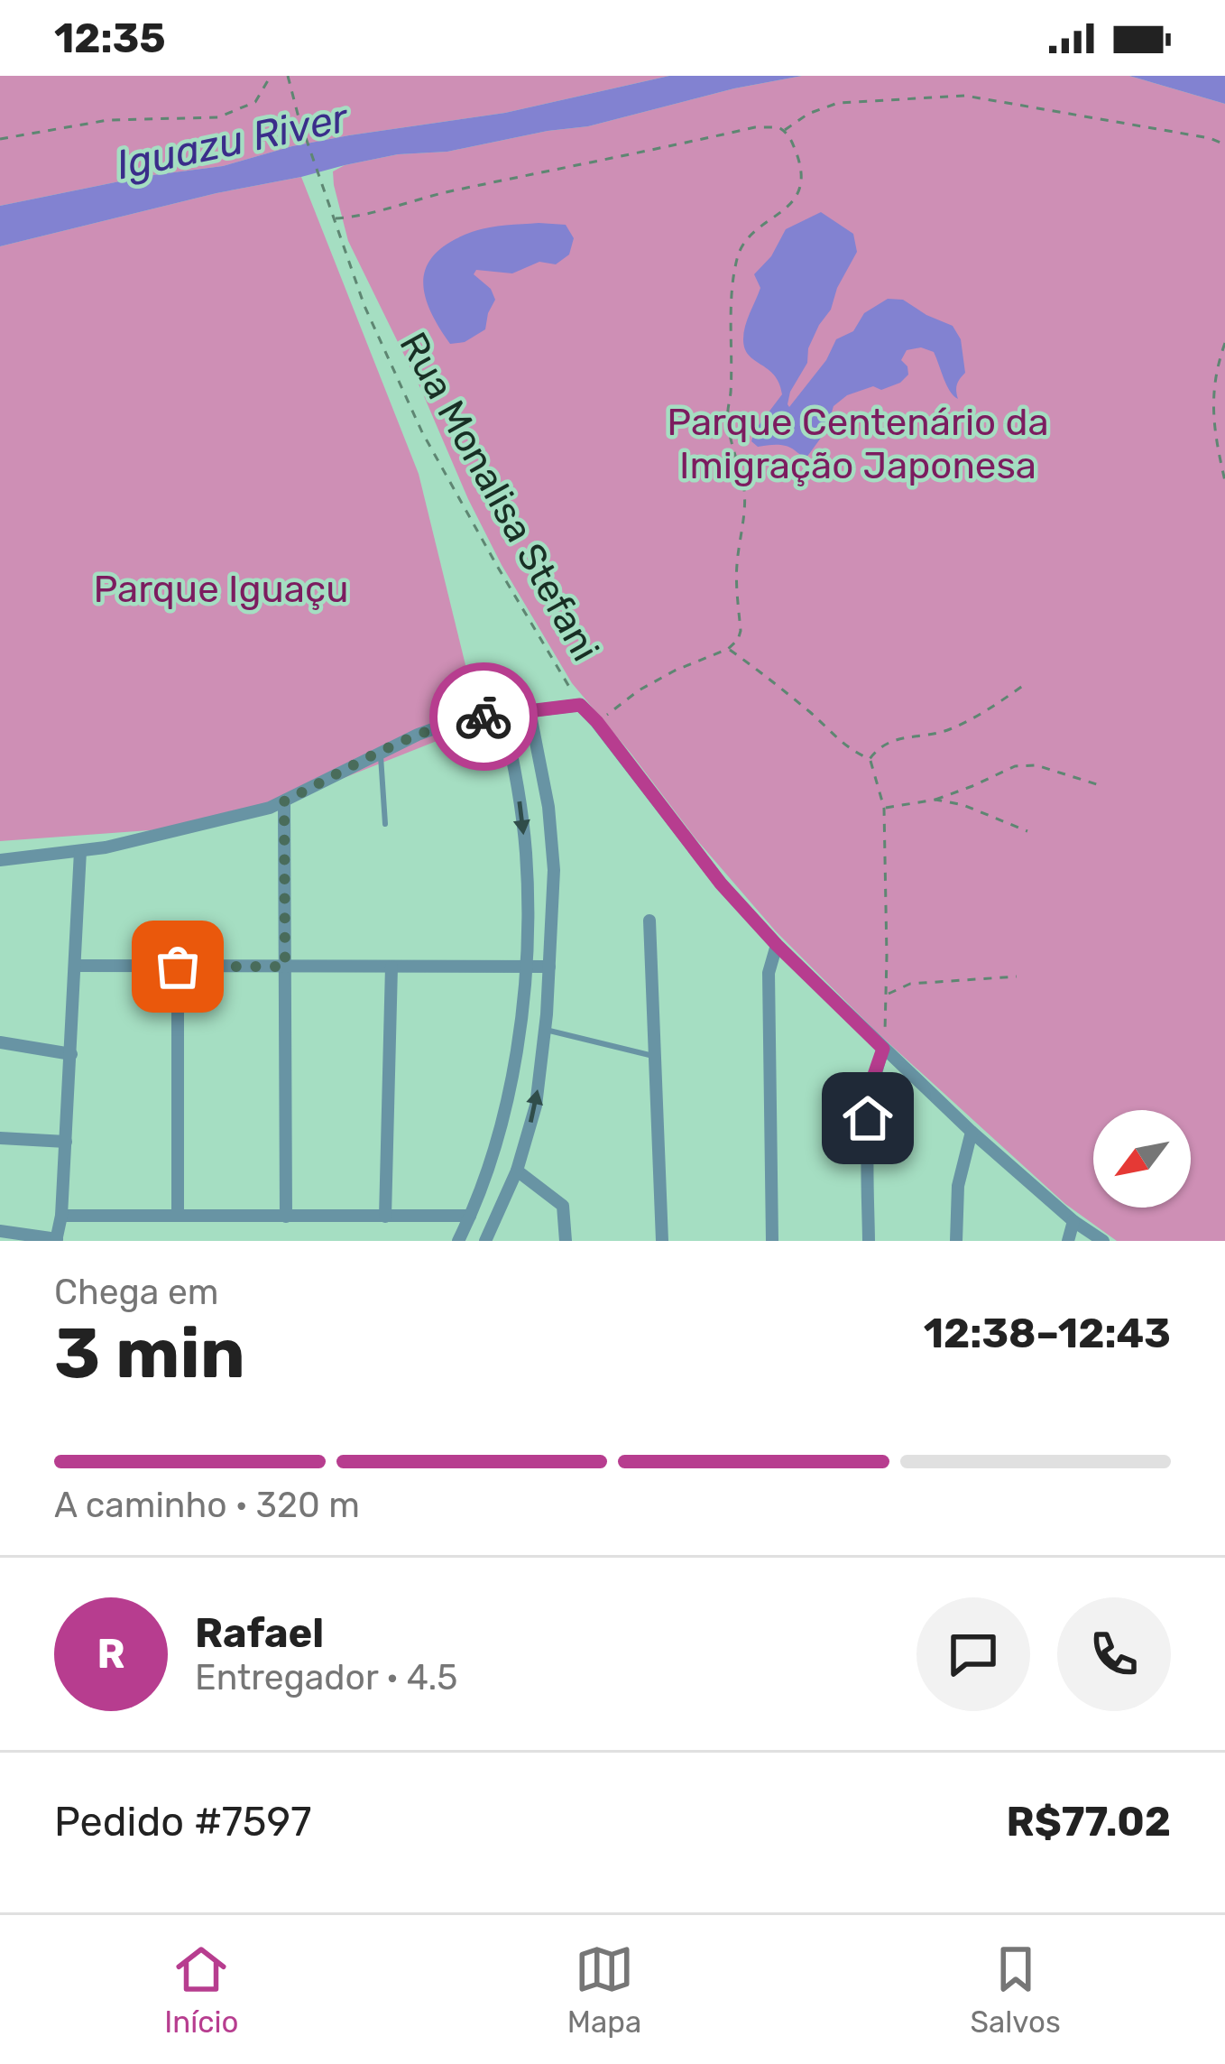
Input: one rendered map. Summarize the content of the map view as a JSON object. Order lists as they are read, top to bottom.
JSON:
{
  "streets": {
    "street": ["Rua Monalisa Stefani"]
  },
  "water": ["Iguazu River"],
  "parks": ["Parque Centenário da Imigração Japonesa", "Parque Iguaçu"],
  "north": "bottom left",
  "page": {
    "status": "12:35",
    "heading": ["3 min", "Chega em", "12:38–12:43"],
    "panel": [
      "Rafael",
      "Entregador · 4.5",
      "Pedido #7597",
      "R$77.02"
    ],
    "bar": "A caminho · 320 m",
    "round": "R",
    "tabs": ["Início", "Mapa", "Salvos"]
  }
}
